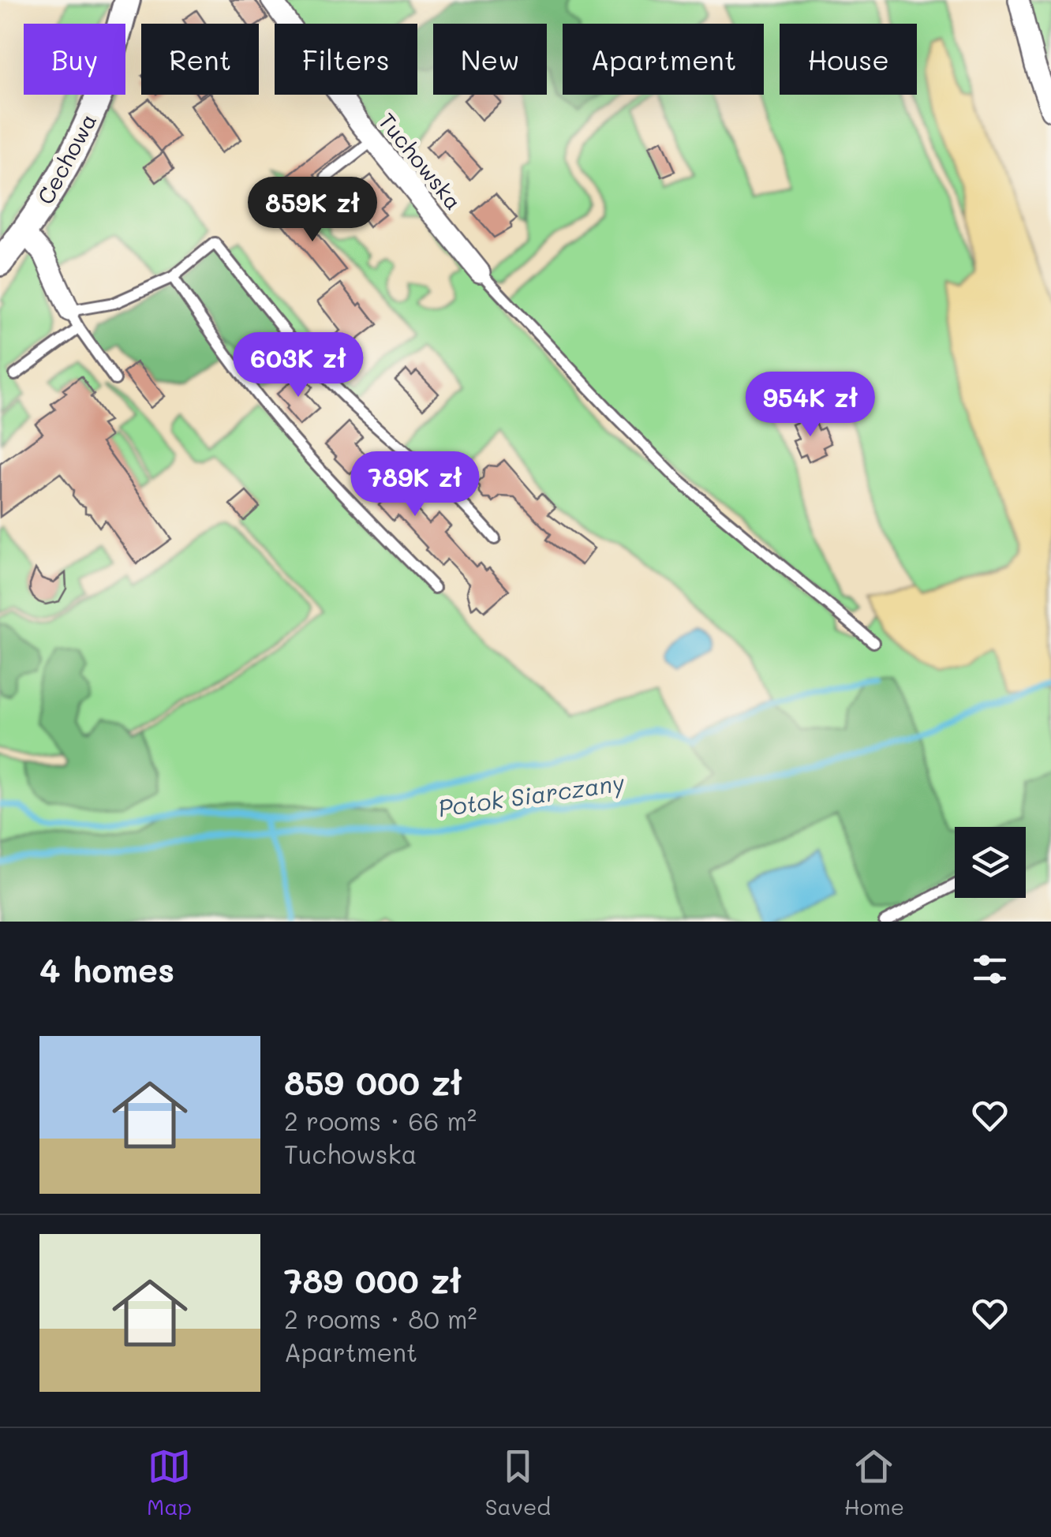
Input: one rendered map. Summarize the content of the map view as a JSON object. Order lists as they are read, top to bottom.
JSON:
{
  "streets": {
    "street": ["Cechowa", "Tuchowska"]
  },
  "water": ["Potok Siarczany"],
  "page": {
    "chip": [
      "Buy",
      "Rent",
      "Filters",
      "New",
      "Apartment",
      "House"
    ],
    "price": [
      "859K zł",
      "603K zł",
      "954K zł",
      "789K zł"
    ],
    "heading": "4 homes",
    "list": [
      {
        "name": "859 000 zł",
        "note": "2 rooms · 66 m² · Tuchowska"
      },
      {
        "name": "789 000 zł",
        "note": "2 rooms · 80 m² · Apartment"
      }
    ],
    "tabs": ["Map", "Saved", "Home"]
  }
}
